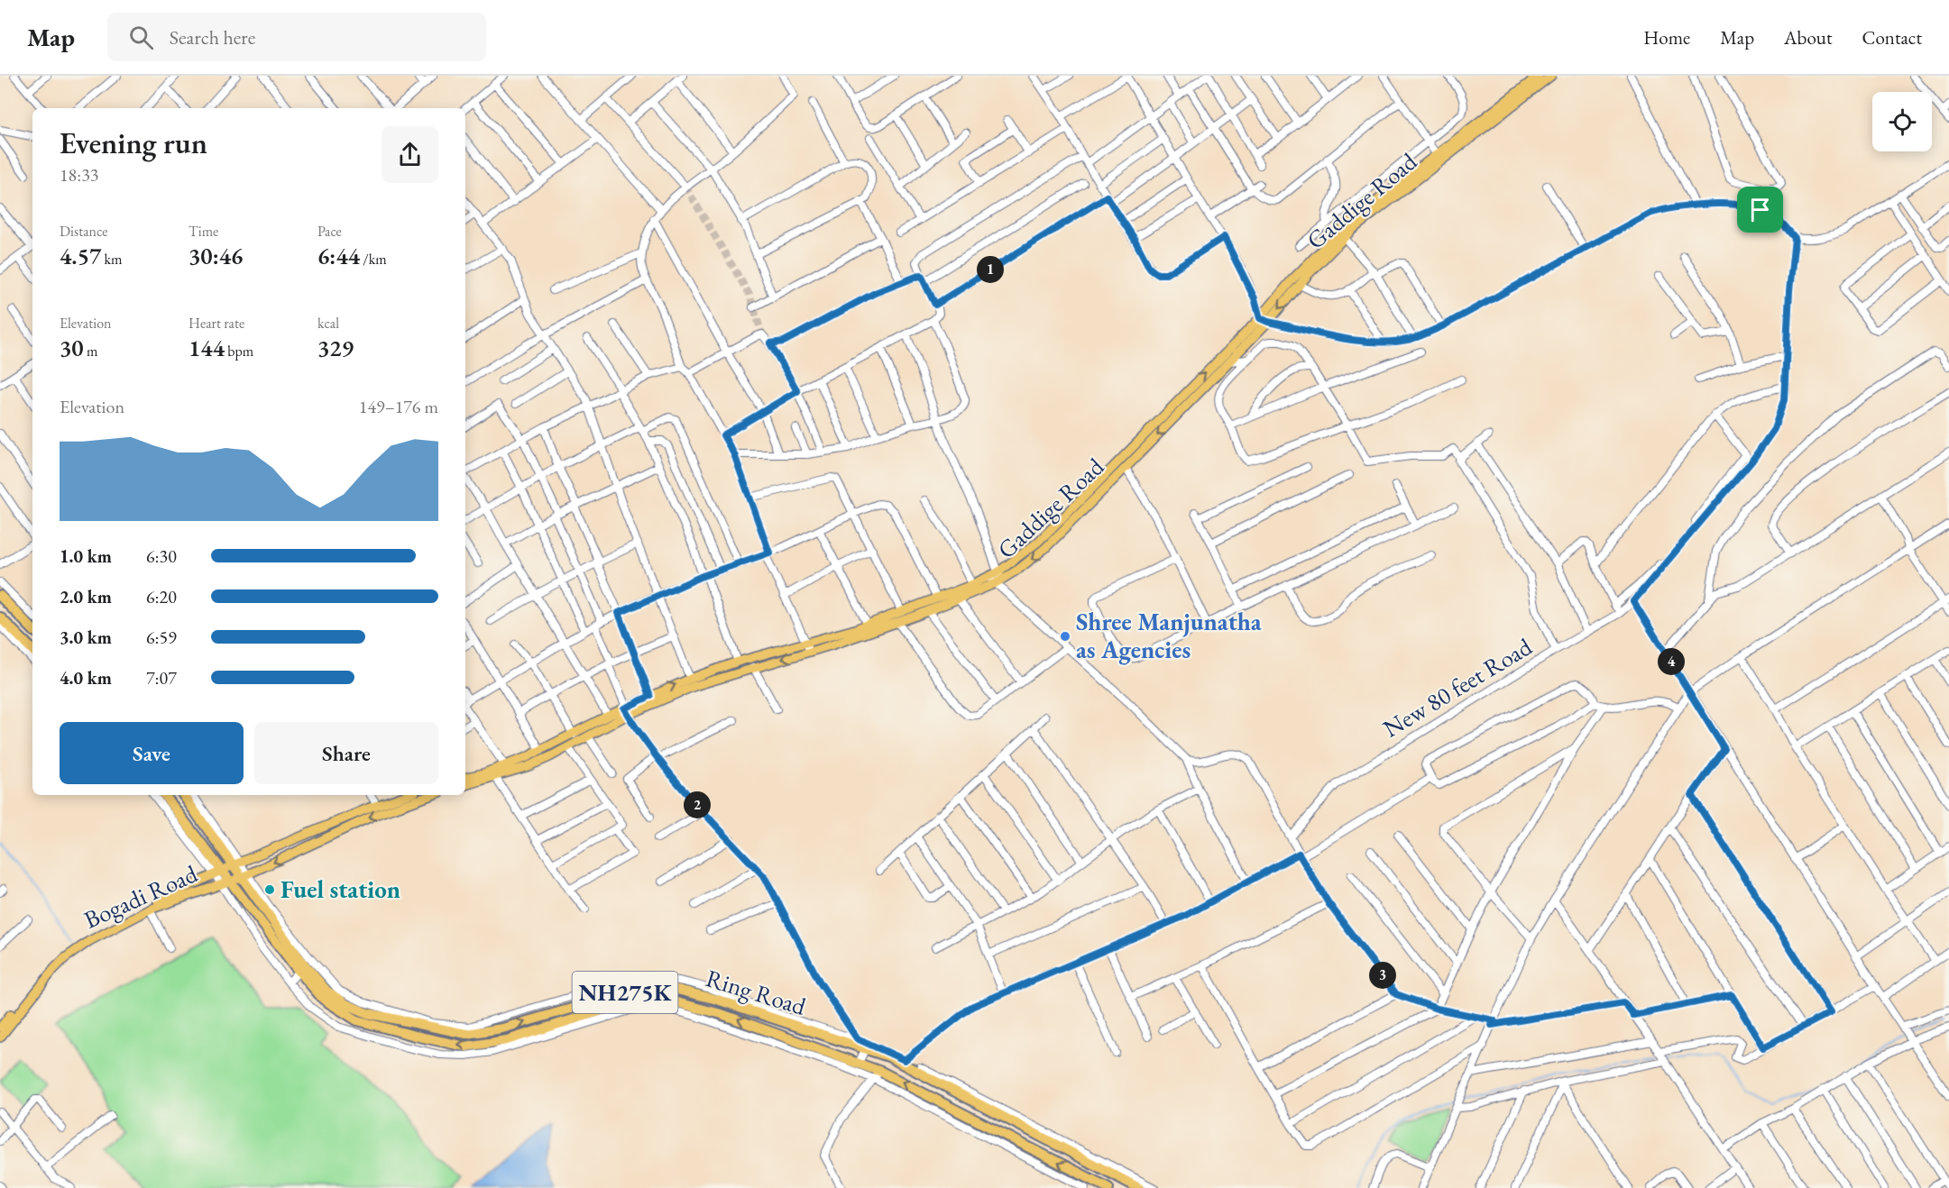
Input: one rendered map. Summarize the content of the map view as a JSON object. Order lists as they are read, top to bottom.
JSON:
{
  "streets": {
    "highway": ["NH275K", "Ring Road"],
    "main road": ["Gaddige Road", "Bogadi Road"],
    "street": ["New 80 feet Road"]
  },
  "crossings": [
    ["Bogadi Road", "Ring Road"]
  ],
  "places": ["Shree Manjunatha as Agencies", "Fuel station"],
  "page": {
    "header": "Map",
    "search": "Search here",
    "nav": [
      "Home",
      "Map",
      "About",
      "Contact"
    ],
    "heading": ["Evening run", "18:33"],
    "stats": [
      ["Distance", "4.57 km"],
      ["Time", "30:46"],
      ["Pace", "6:44 /km"],
      ["Elevation", "30 m"],
      ["Heart rate", "144 bpm"],
      ["kcal", "329"]
    ],
    "pins": [
      "1",
      "4",
      "2",
      "3"
    ],
    "chart": ["Elevation", "149–176 m"],
    "list": [
      {
        "name": "1.0 km",
        "note": "6:30"
      },
      {
        "name": "2.0 km",
        "note": "6:20"
      },
      {
        "name": "3.0 km",
        "note": "6:59"
      },
      {
        "name": "4.0 km",
        "note": "7:07"
      }
    ],
    "buttons": ["Save", "Share"]
  }
}
